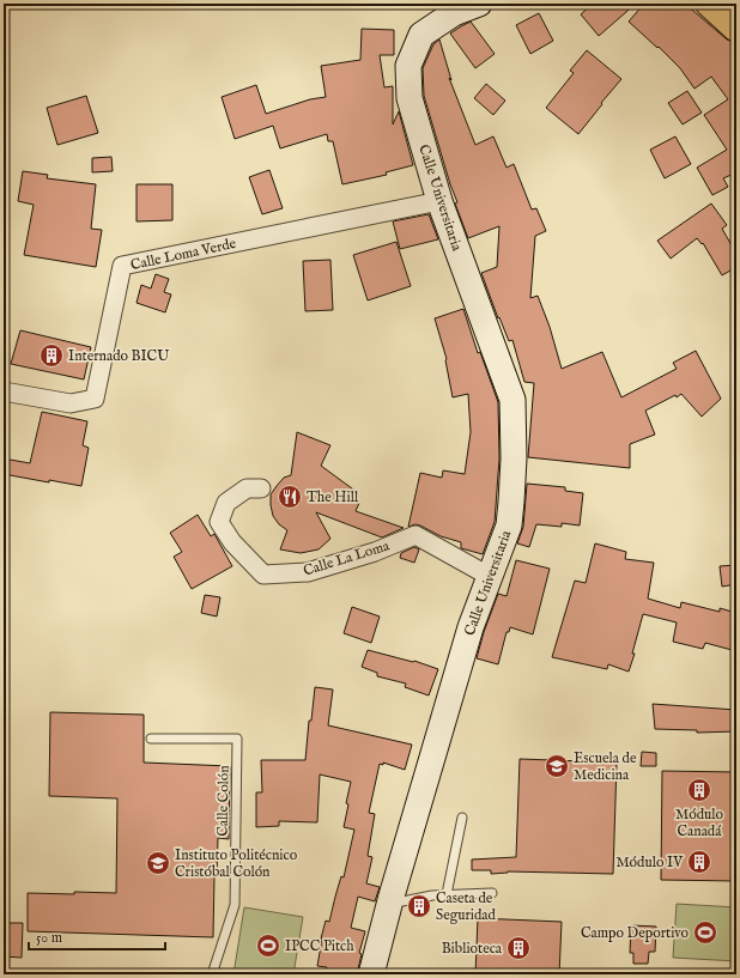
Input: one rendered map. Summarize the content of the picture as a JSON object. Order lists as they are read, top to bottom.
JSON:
{
  "streets": {
    "street": ["Calle Universitaria", "Calle Loma Verde", "Calle La Loma"],
    "lane": ["Calle Colón"]
  },
  "crossings": [
    ["Calle Universitaria", "Calle Loma Verde"],
    ["Calle Universitaria", "Calle La Loma"]
  ],
  "places": {
    "building": [
      "Internado BICU",
      "Módulo Canadá",
      "Módulo IV",
      "Caseta de Seguridad",
      "Biblioteca"
    ],
    "restaurant": ["The Hill"],
    "school or university": ["Escuela de Medicina", "Instituto Politécnico Cristóbal Colón"],
    "sports": ["Campo Deportivo", "IPCC Pitch"]
  },
  "scale_bar": "50 m"
}
